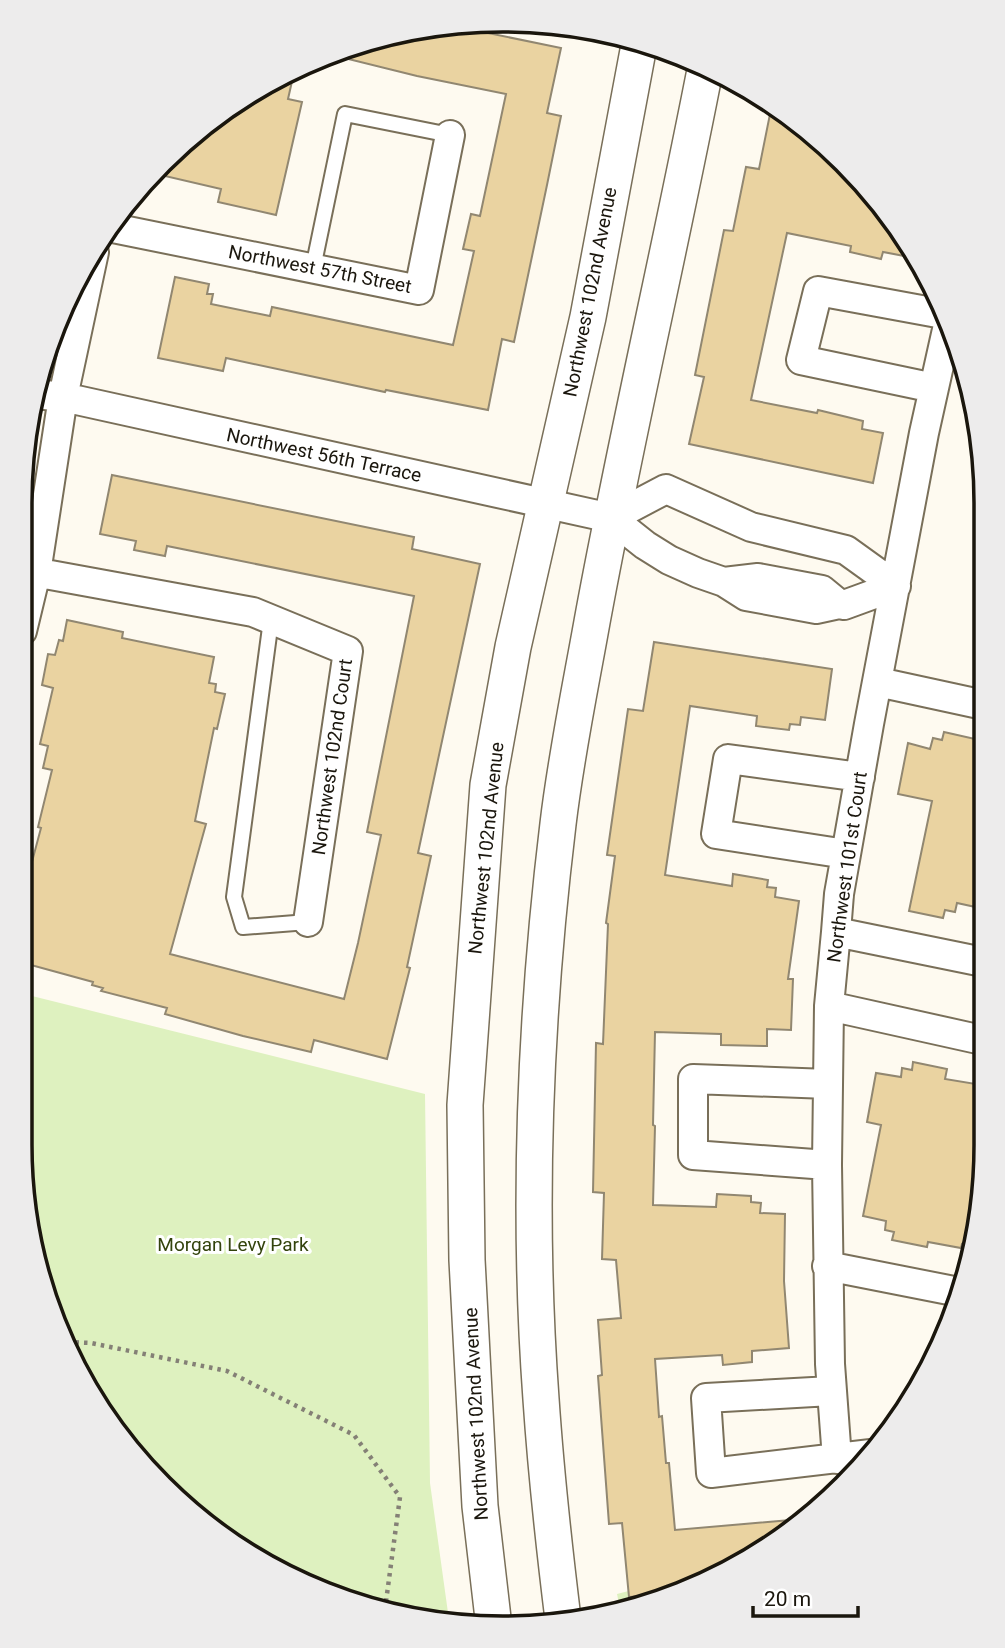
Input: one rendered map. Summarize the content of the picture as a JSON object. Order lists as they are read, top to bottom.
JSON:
{
  "streets": {
    "street": [
      "Northwest 57th Street",
      "Northwest 102nd Avenue",
      "Northwest 56th Terrace",
      "Northwest 102nd Court",
      "Northwest 101st Court"
    ]
  },
  "crossings": [
    ["Northwest 102nd Avenue", "Northwest 56th Terrace"],
    ["Northwest 56th Terrace", "Northwest 101st Court"]
  ],
  "parks": ["Morgan Levy Park"],
  "scale_bar": "20 m"
}
